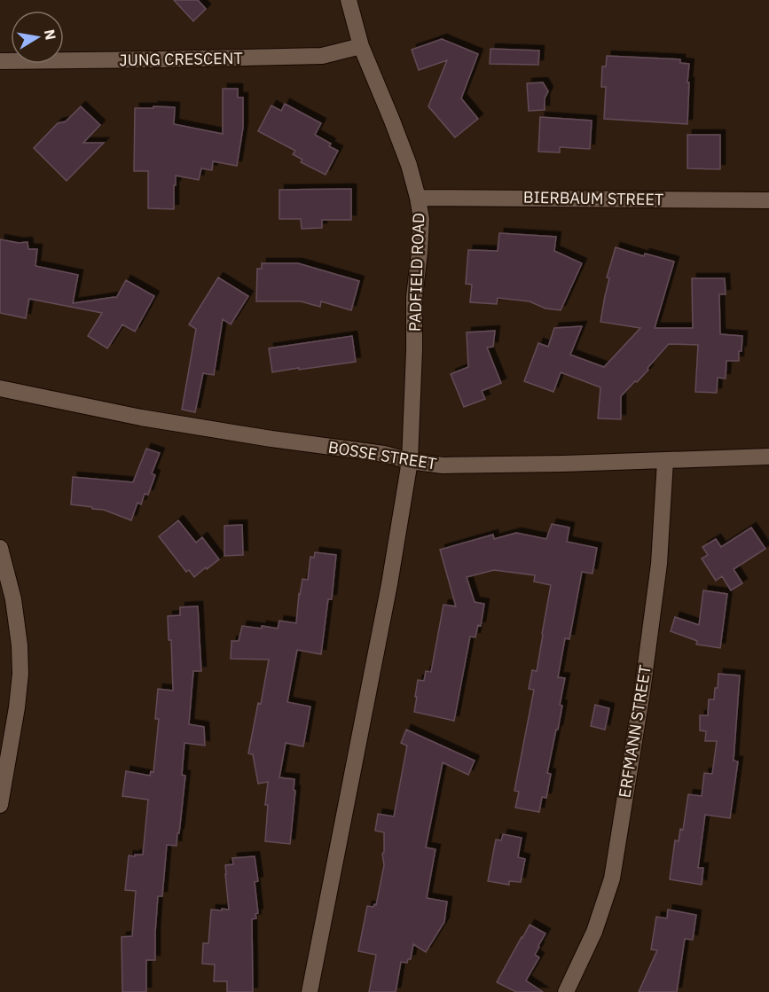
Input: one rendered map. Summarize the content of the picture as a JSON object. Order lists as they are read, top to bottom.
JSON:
{
  "streets": {
    "street": [
      "JUNG CRESCENT",
      "BIERBAUM STREET",
      "PADFIELD ROAD",
      "BOSSE STREET",
      "ERFMANN STREET"
    ]
  },
  "crossings": [
    ["JUNG CRESCENT", "PADFIELD ROAD"],
    ["BIERBAUM STREET", "PADFIELD ROAD"],
    ["PADFIELD ROAD", "BOSSE STREET"],
    ["BOSSE STREET", "ERFMANN STREET"]
  ],
  "north": "right"
}
